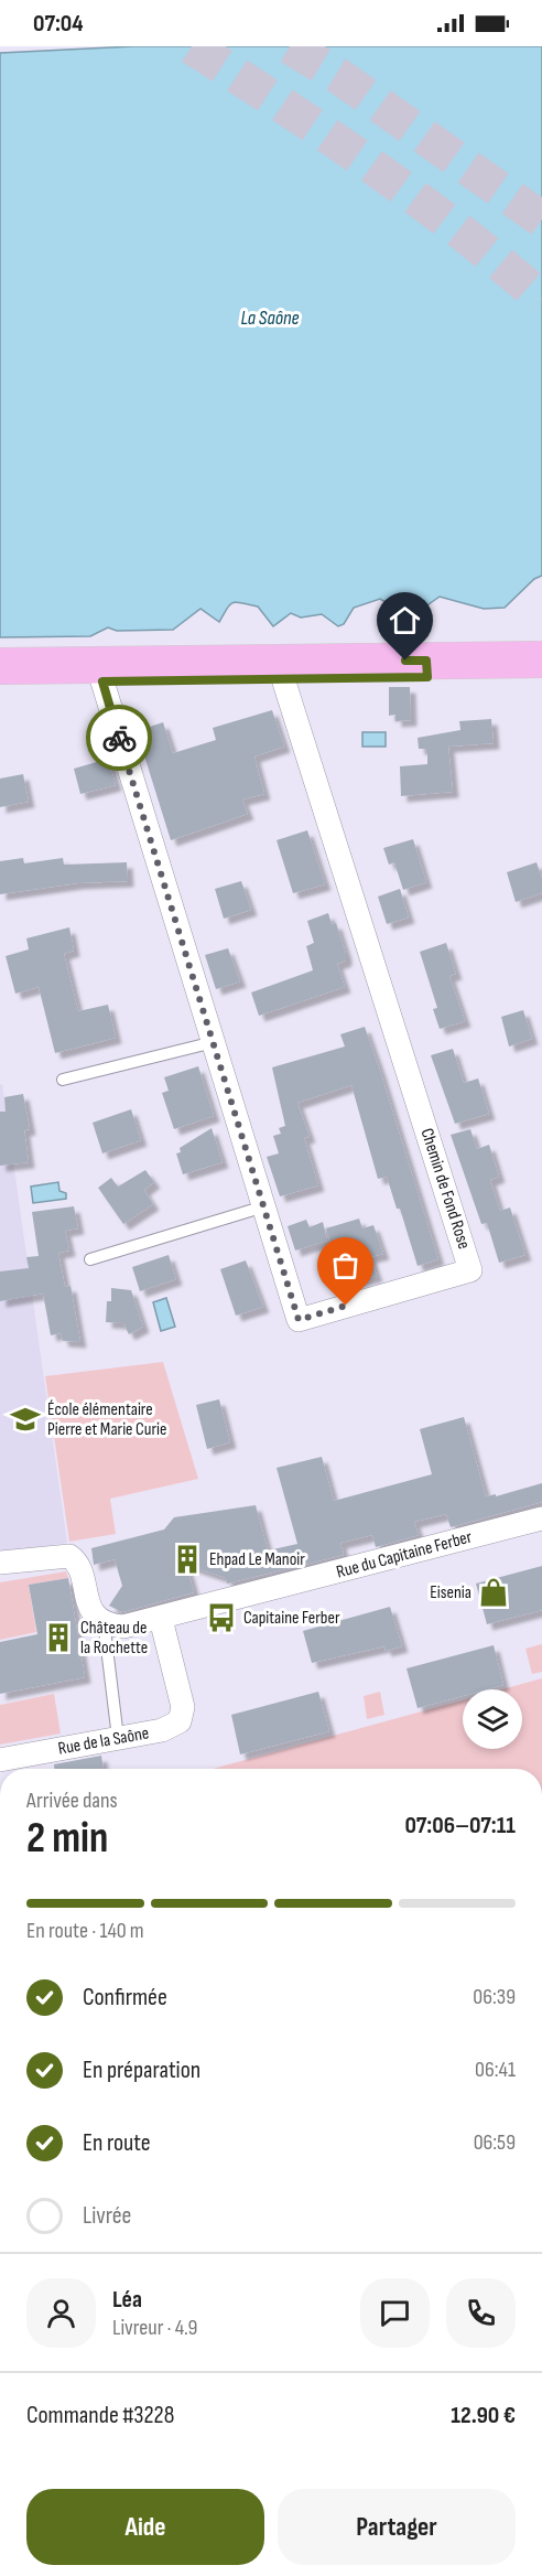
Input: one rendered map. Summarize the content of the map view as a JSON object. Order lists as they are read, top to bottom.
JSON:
{
  "streets": {
    "street": ["Chemin de Fond Rose", "Rue du Capitaine Ferber", "Rue de la Saône"]
  },
  "crossings": [
    ["Rue du Capitaine Ferber", "Rue de la Saône"]
  ],
  "water": ["La Saône"],
  "places": {
    "school or university": ["École élémentaire Pierre et Marie Curie"],
    "building": ["Ehpad Le Manoir", "Château de la Rochette"],
    "shop": ["Eisenia"],
    "bus stop": ["Capitaine Ferber"]
  },
  "page": {
    "status": "07:04",
    "heading": ["2 min", "Arrivée dans", "07:06–07:11"],
    "panel": [
      "Léa",
      "Livreur · 4.9",
      "Commande #3228",
      "12.90 €"
    ],
    "bar": "En route · 140 m",
    "list": [
      ["Confirmée", "06:39"],
      ["En préparation", "06:41"],
      ["En route", "06:59"],
      "Livrée"
    ],
    "buttons": ["Aide", "Partager"]
  }
}
